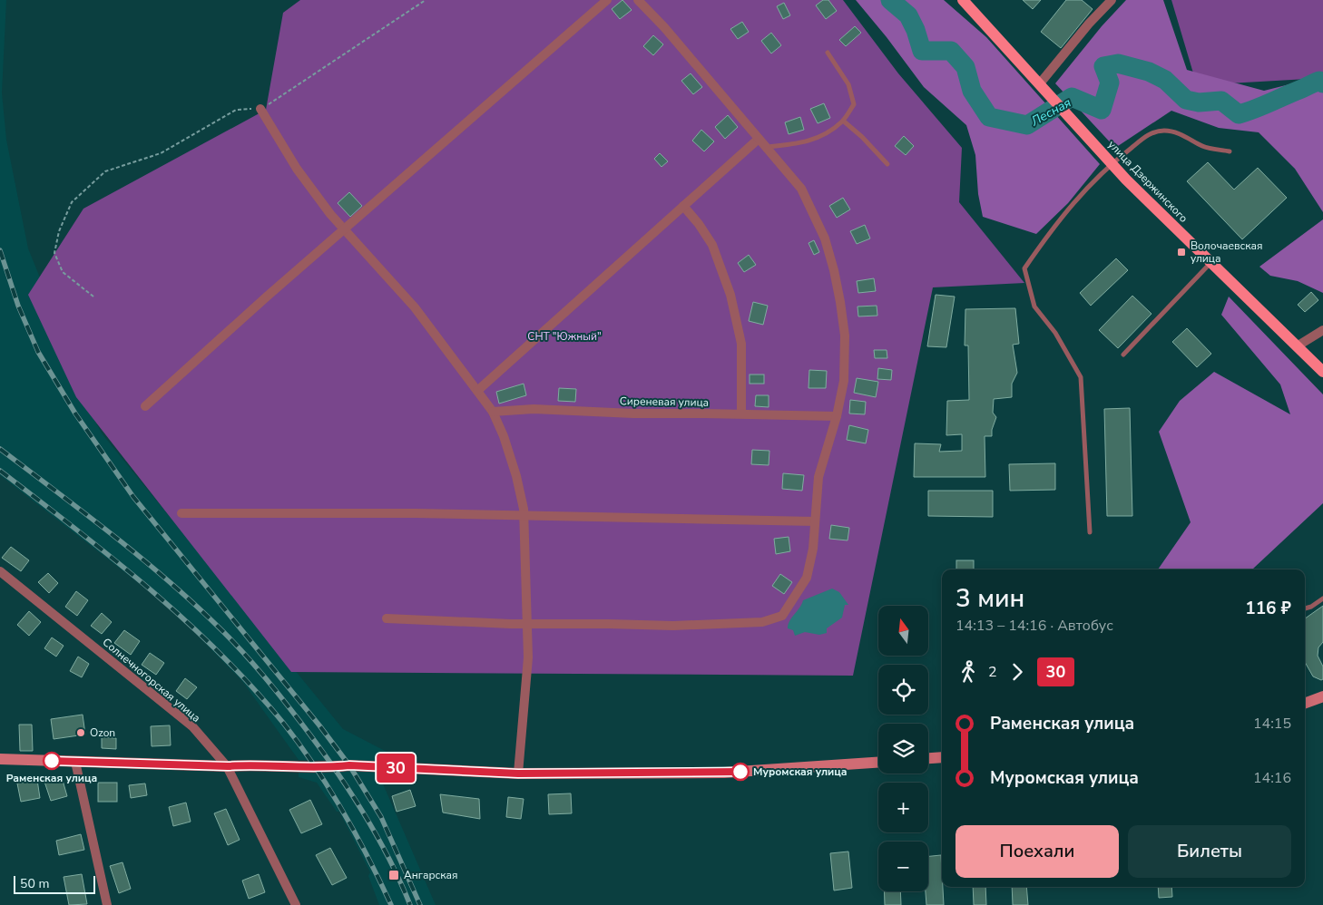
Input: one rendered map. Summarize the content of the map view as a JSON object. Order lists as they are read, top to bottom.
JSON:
{
  "streets": {
    "main road": ["улица Дзержинского"],
    "street": ["Сиреневая улица", "Солнечногорская улица"]
  },
  "water": ["Лесная"],
  "parks": ["СНТ \"Южный\""],
  "places": {
    "transit": ["Волочаевская улица", "Ангарская"],
    "other": ["Ozon", "Раменская улица", "Муромская улица"]
  },
  "lines": ["bus line 30"],
  "scale_bar": "50 m",
  "north": "top",
  "page": {
    "on_map": "30",
    "heading": ["3 мин", "14:13 – 14:16 · Автобус", "116 ₽"],
    "map_buttons": ["+", "−"],
    "legs": ["2", "30"],
    "list": [
      {
        "name": "Раменская улица",
        "value": "14:15"
      },
      {
        "name": "Муромская улица",
        "value": "14:16"
      }
    ],
    "buttons": ["Поехали", "Билеты"],
    "scale": "50 m"
  }
}
